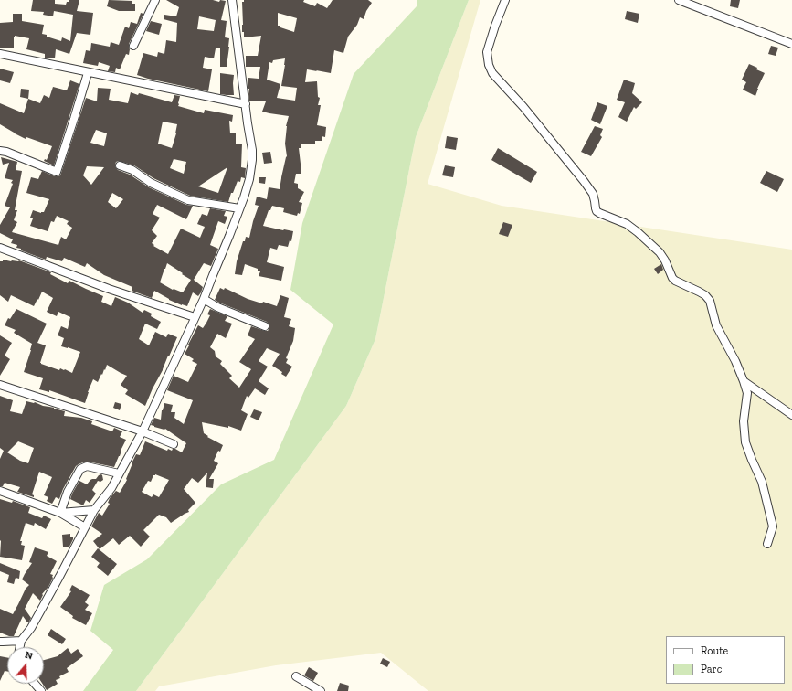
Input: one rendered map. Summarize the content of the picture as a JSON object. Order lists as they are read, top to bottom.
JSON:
{
  "legend": ["Route", "Parc"],
  "north": "top"
}
